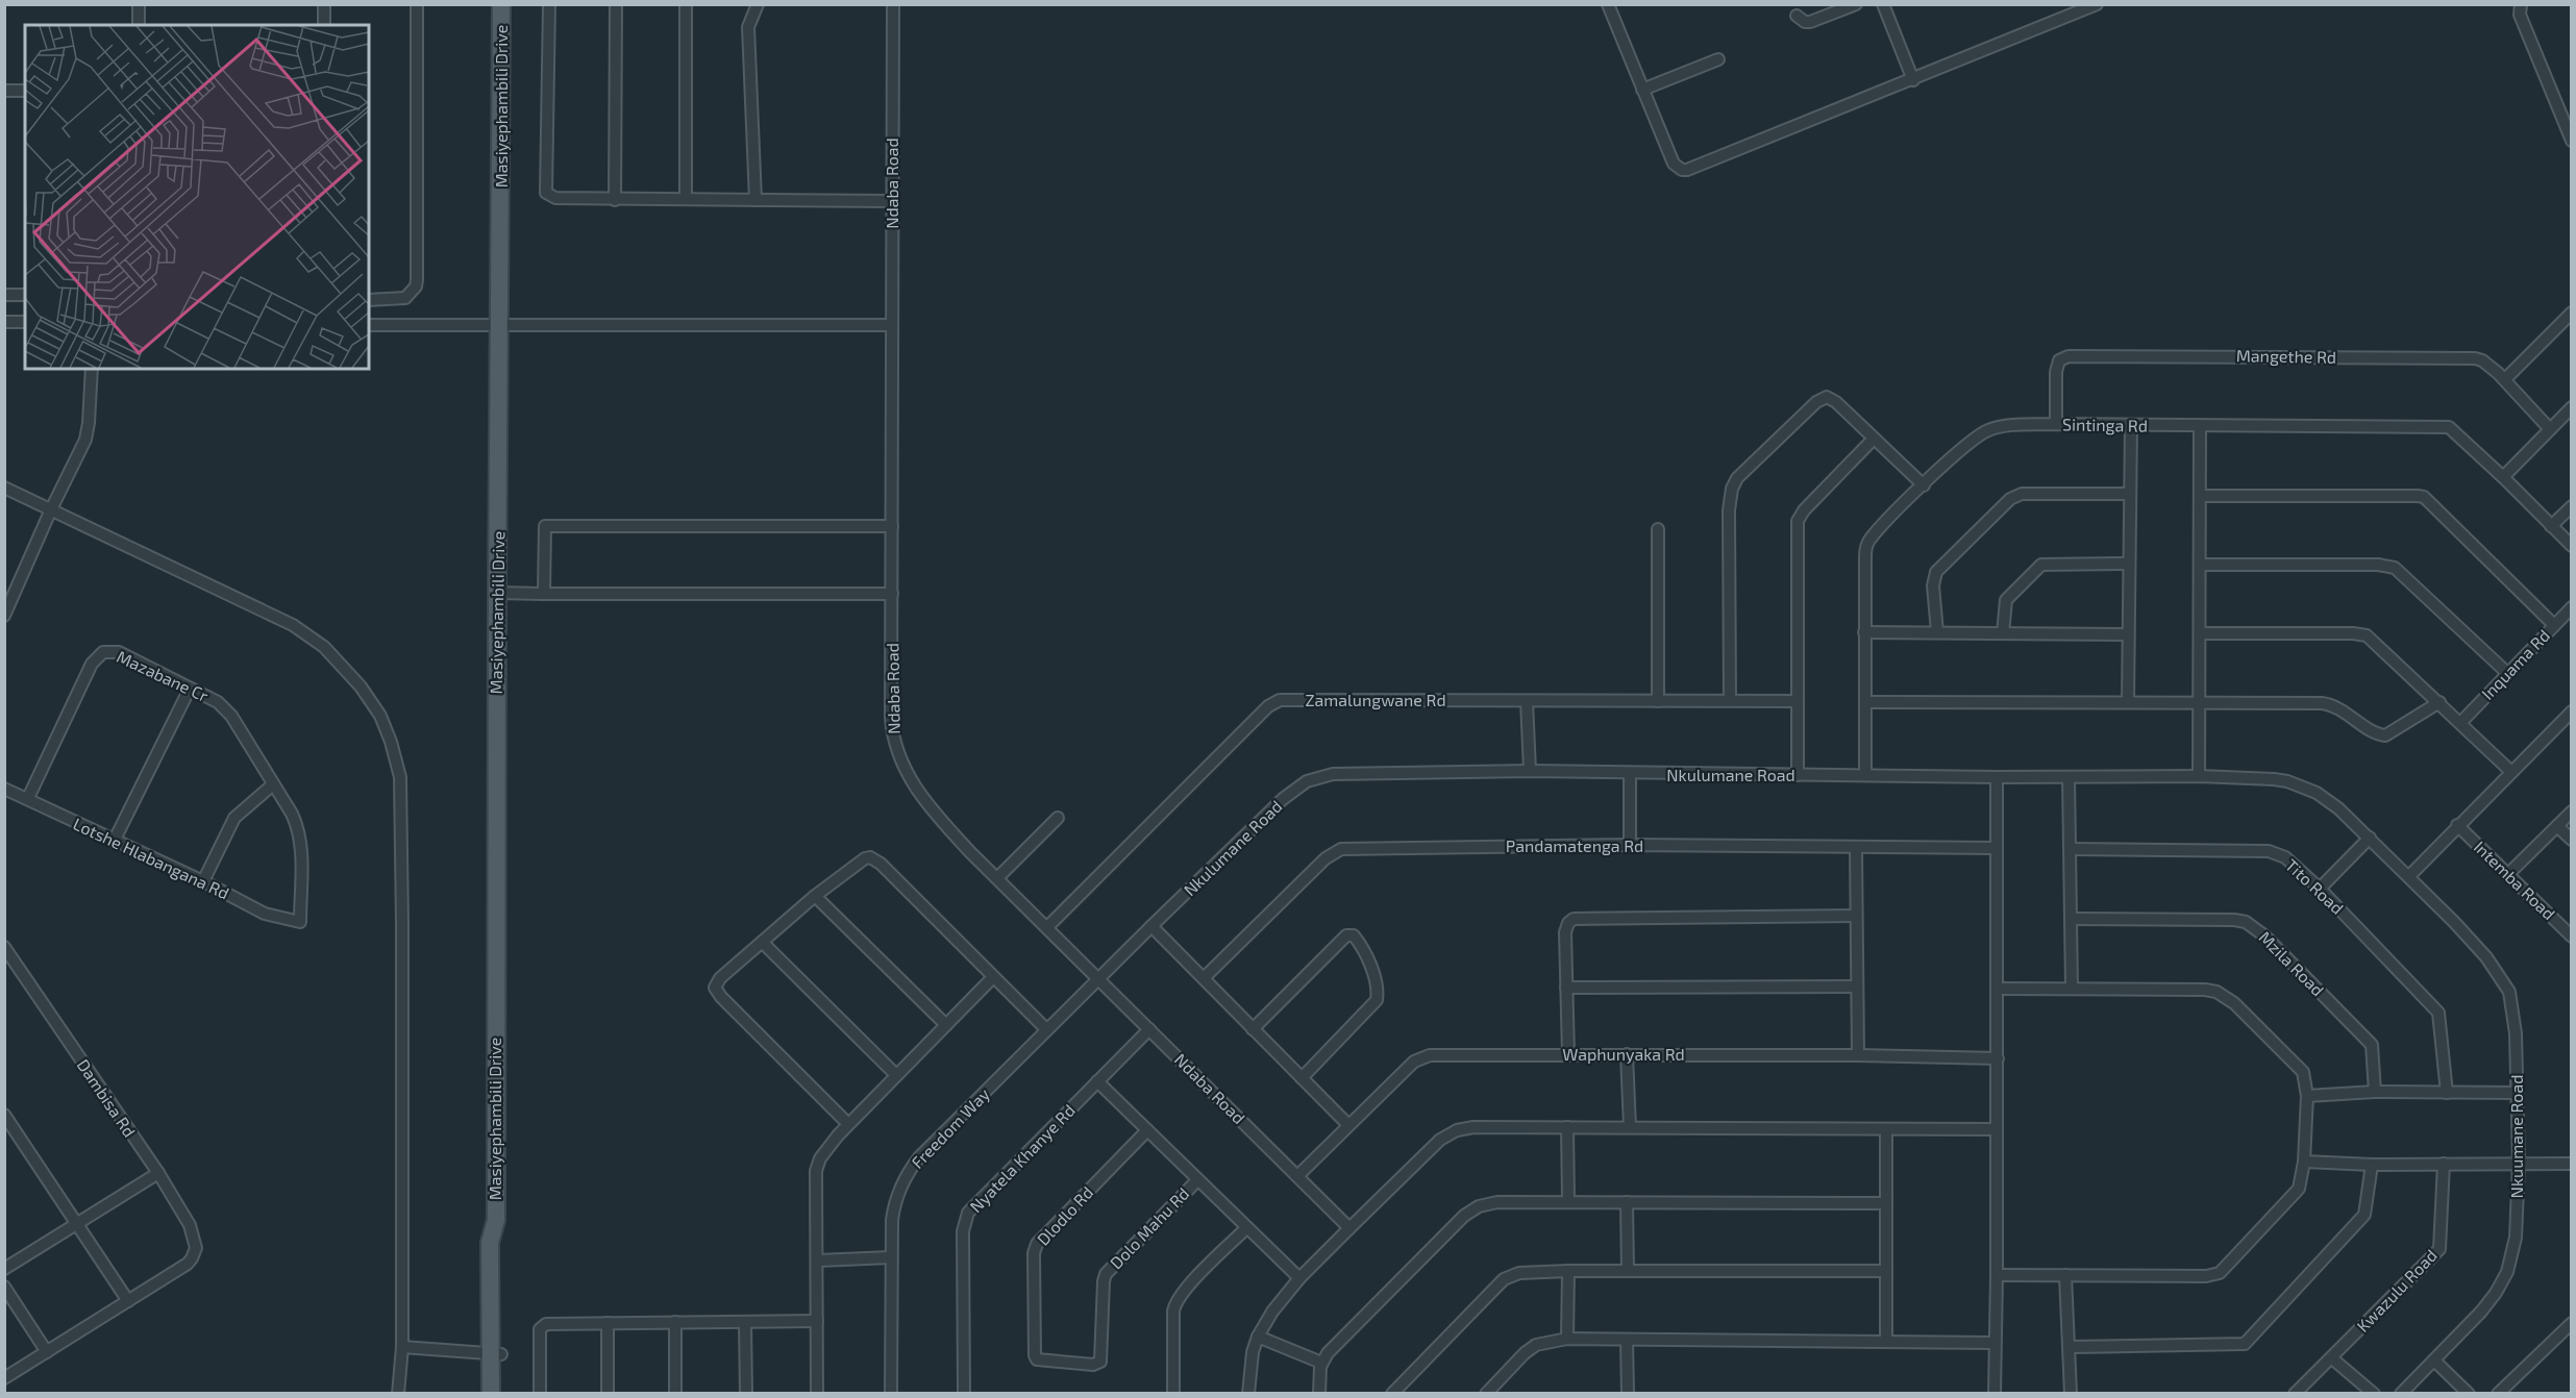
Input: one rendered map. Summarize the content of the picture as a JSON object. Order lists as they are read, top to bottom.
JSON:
{
  "streets": {
    "main road": ["Masiyephambili Drive"],
    "street": [
      "Ndaba Road",
      "Mangethe Rd",
      "Sintinga Rd",
      "Inquama Rd",
      "Mazabane Cr",
      "Zamalungwane Rd",
      "Nkulumane Road",
      "Pandamatenga Rd",
      "Lotshe Hlabangana Rd",
      "Intemba Road",
      "Tito Road",
      "Mzila Road",
      "Waphunyaka Rd",
      "Dambisa Rd",
      "Freedom Way",
      "Nkuumane Road",
      "Nyatela Khanye Rd",
      "Dlodlo Rd",
      "Dolo Mahu Rd",
      "Kwazulu Road"
    ]
  },
  "crossings": [
    ["Ndaba Road", "Zamalungwane Rd"],
    ["Ndaba Road", "Nkulumane Road"],
    ["Ndaba Road", "Waphunyaka Rd"],
    ["Ndaba Road", "Freedom Way"],
    ["Ndaba Road", "Nyatela Khanye Rd"],
    ["Mangethe Rd", "Sintinga Rd"],
    ["Sintinga Rd", "Nkulumane Road"],
    ["Mazabane Cr", "Lotshe Hlabangana Rd"],
    ["Nkulumane Road", "Freedom Way"],
    ["Nkulumane Road", "Nkuumane Road"],
    ["Dlodlo Rd", "Dolo Mahu Rd"]
  ]
}
